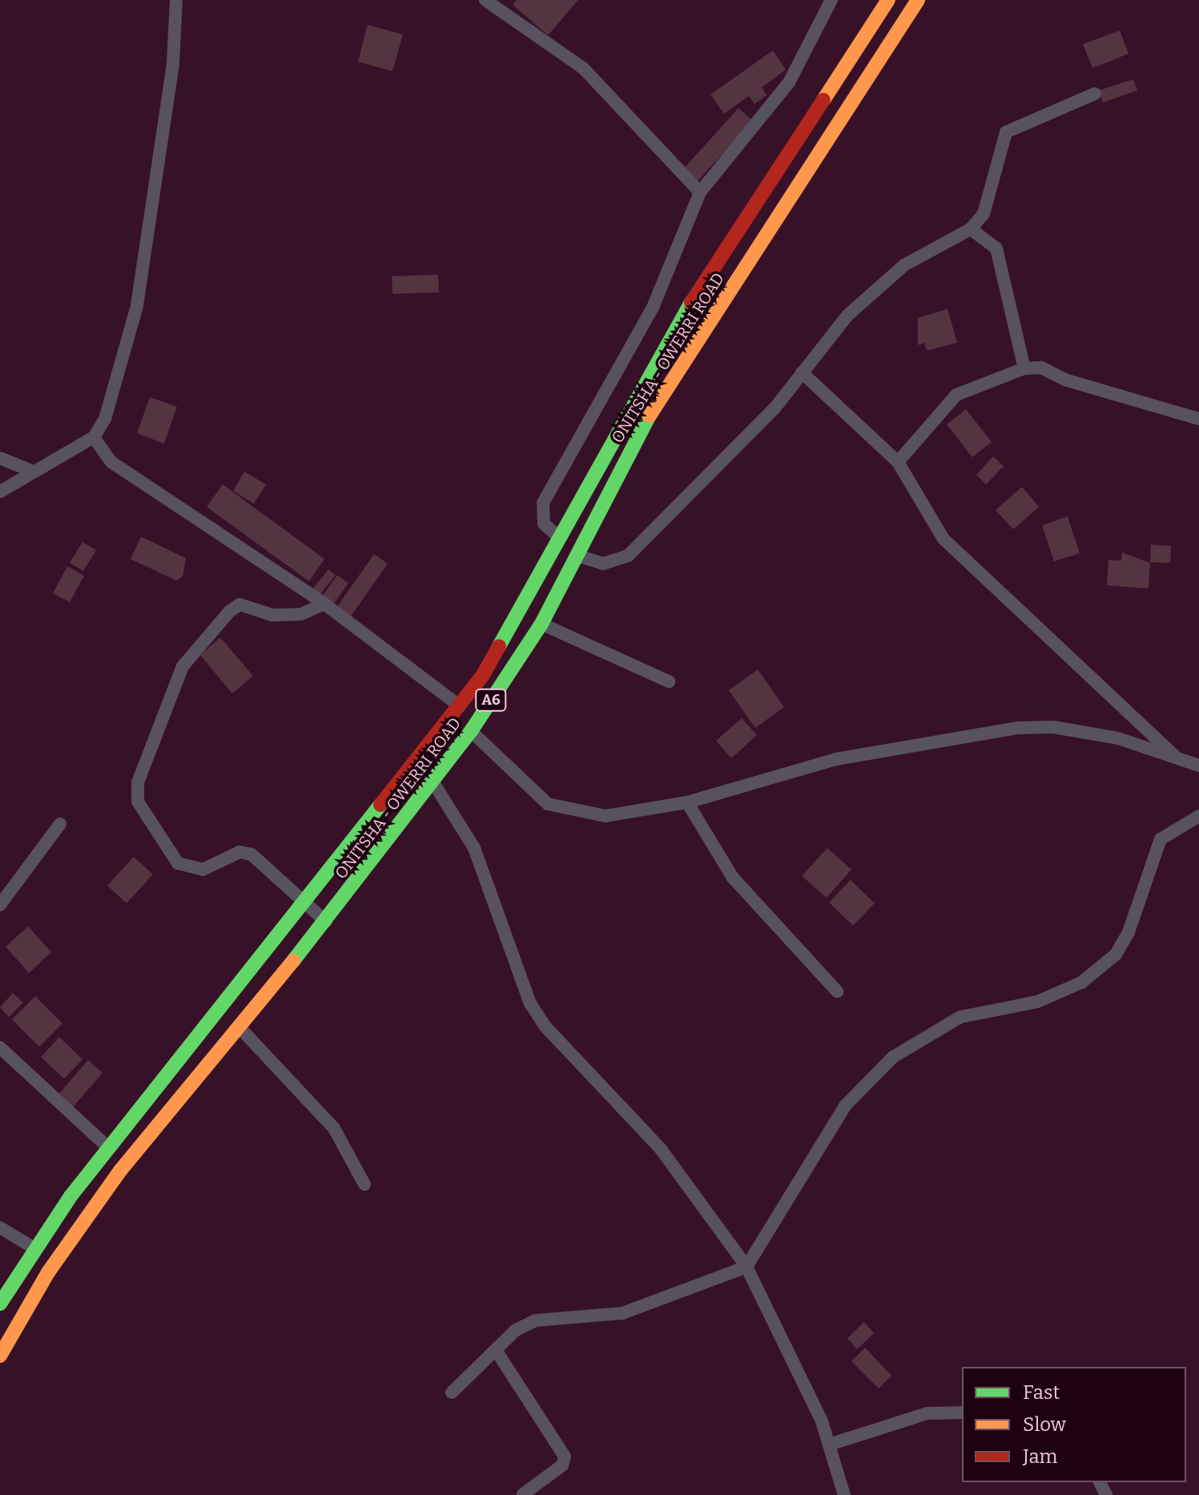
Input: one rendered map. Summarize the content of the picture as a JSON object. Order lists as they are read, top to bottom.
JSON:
{
  "streets": {
    "highway": ["ONITSHA - OWERRI ROAD", "A6"]
  },
  "legend": ["Fast", "Slow", "Jam"]
}
